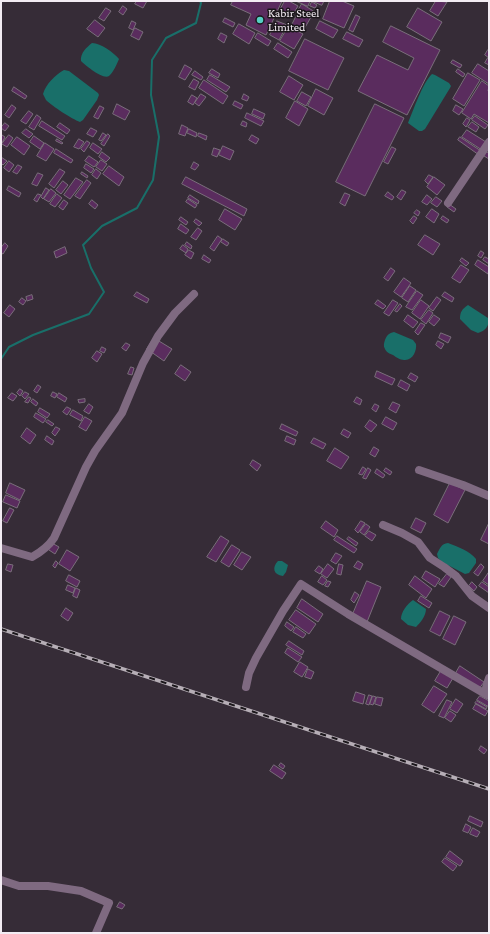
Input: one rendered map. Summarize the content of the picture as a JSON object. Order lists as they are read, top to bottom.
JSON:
{
  "places": ["Kabir Steel Limited"]
}
